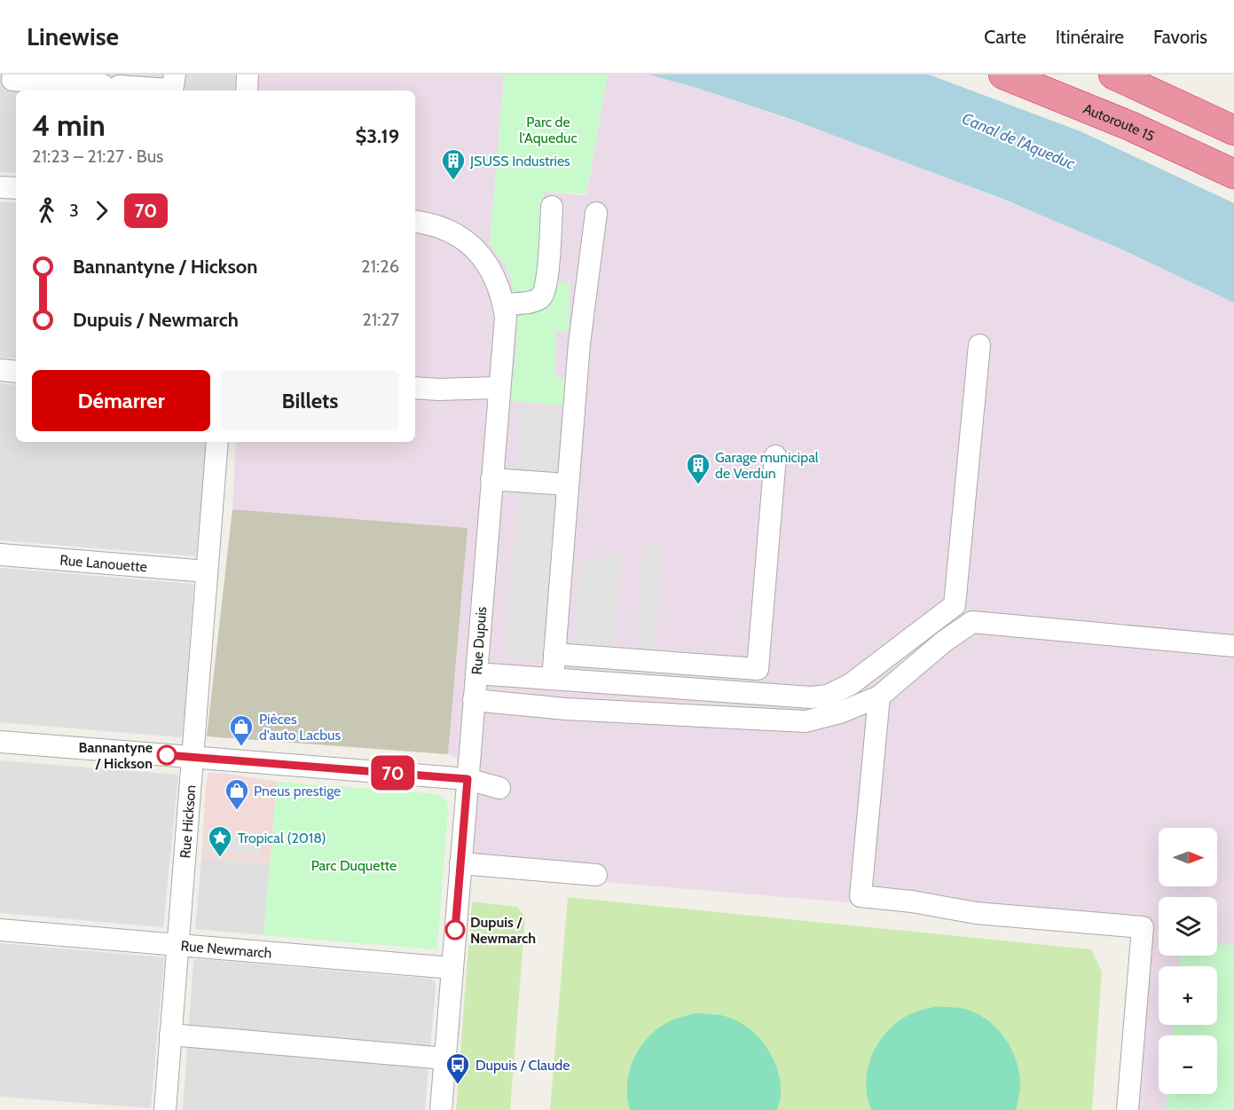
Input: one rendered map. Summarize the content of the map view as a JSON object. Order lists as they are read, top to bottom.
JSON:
{
  "streets": {
    "highway": ["Autoroute 15"],
    "street": [
      "Rue Lanouette",
      "Rue Dupuis",
      "Rue Hickson",
      "Rue Newmarch"
    ]
  },
  "crossings": [
    ["Rue Lanouette", "Rue Hickson"],
    ["Rue Dupuis", "Rue Newmarch"],
    ["Rue Hickson", "Rue Newmarch"]
  ],
  "water": ["Canal de l'Aqueduc"],
  "parks": ["Parc de l'Aqueduc", "Parc Duquette"],
  "places": {
    "building": ["JSUSS Industries", "Garage municipal de Verdun"],
    "shop": ["Pièces d'auto Lacbus", "Pneus prestige"],
    "other": ["Bannantyne / Hickson", "Dupuis / Newmarch"],
    "place": ["Tropical (2018)"],
    "bus stop": ["Dupuis / Claude"]
  },
  "lines": ["bus line 70"],
  "north": "right",
  "page": {
    "header": "Linewise",
    "nav": ["Carte", "Itinéraire", "Favoris"],
    "on_map": "70",
    "heading": ["4 min", "21:23 – 21:27 · Bus", "$3.19"],
    "legs": ["3", "70"],
    "list": [
      {
        "name": "Bannantyne / Hickson",
        "value": "21:26"
      },
      {
        "name": "Dupuis / Newmarch",
        "value": "21:27"
      }
    ],
    "buttons": ["Démarrer", "Billets"],
    "map_buttons": ["+", "−"]
  }
}
